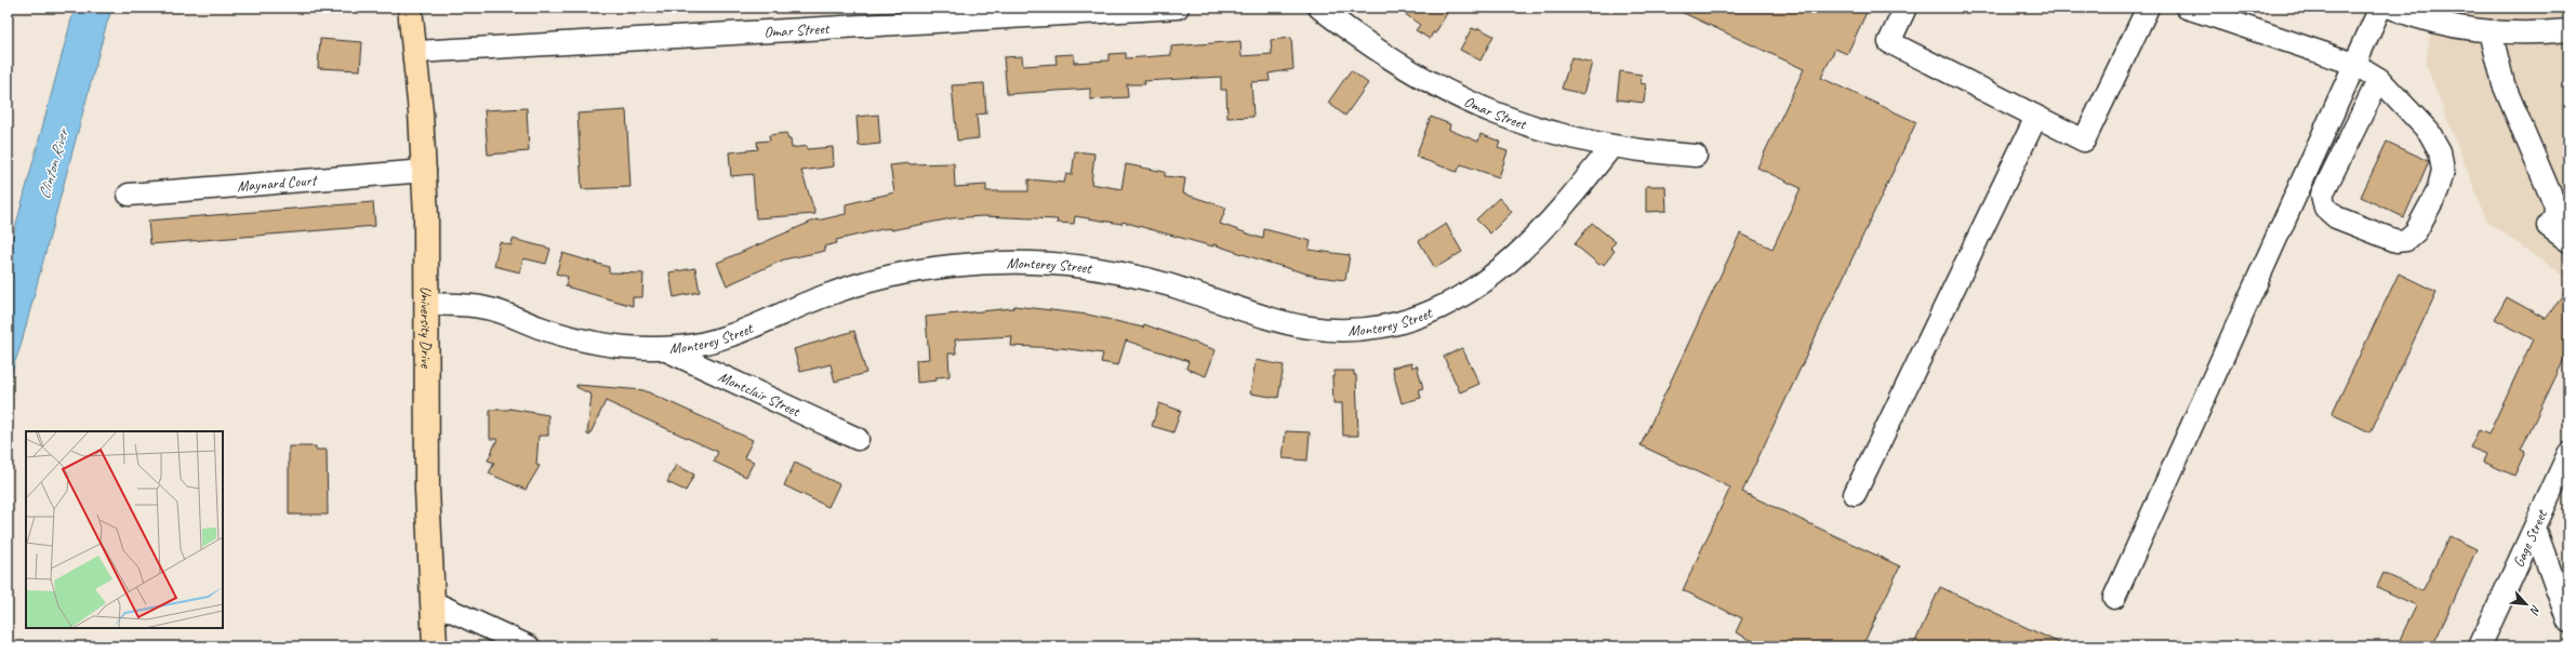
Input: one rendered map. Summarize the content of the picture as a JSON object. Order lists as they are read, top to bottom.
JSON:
{
  "streets": {
    "main road": ["University Drive"],
    "street": [
      "Omar Street",
      "Maynard Court",
      "Monterey Street",
      "Montclair Street",
      "Gage Street"
    ]
  },
  "crossings": [
    ["Omar Street", "Monterey Street"],
    ["Omar Street", "University Drive"],
    ["Maynard Court", "University Drive"],
    ["Monterey Street", "University Drive"],
    ["Monterey Street", "Montclair Street"]
  ],
  "water": ["Clinton River"],
  "north": "bottom right"
}
